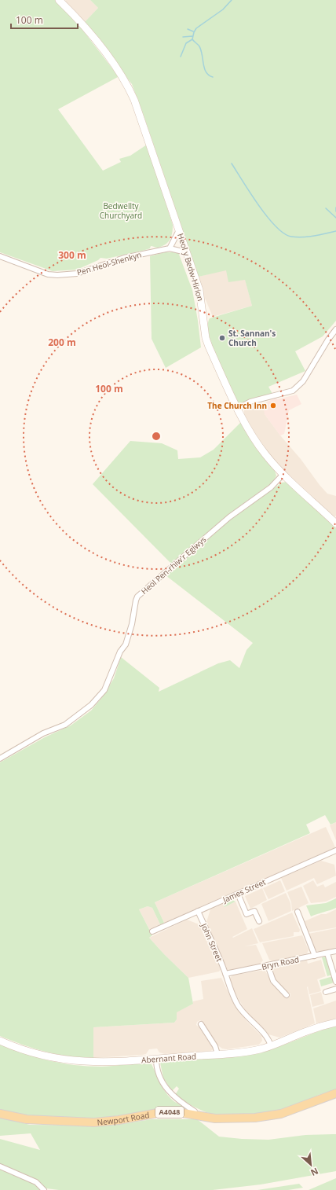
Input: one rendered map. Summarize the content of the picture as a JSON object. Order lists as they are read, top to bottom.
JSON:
{
  "streets": {
    "main road": ["A4048", "Newport Road"],
    "street": [
      "Pen Heol-Shenkyn",
      "Heol y Bedw-Hirion",
      "Heol Pen-rhiw'r Eglwys",
      "James Street",
      "John Street",
      "Bryn Road",
      "Abernant Road"
    ]
  },
  "crossings": [
    ["Pen Heol-Shenkyn", "Heol y Bedw-Hirion"],
    ["Heol y Bedw-Hirion", "Heol Pen-rhiw'r Eglwys"],
    ["James Street", "John Street"],
    ["John Street", "Bryn Road"],
    ["John Street", "Abernant Road"]
  ],
  "parks": ["Bedwellty Churchyard"],
  "places": ["St. Sannan's Church", "The Church Inn"],
  "scale_bar": "100 m",
  "north": "bottom right",
  "rings": ["300 m", "200 m", "100 m"]
}
